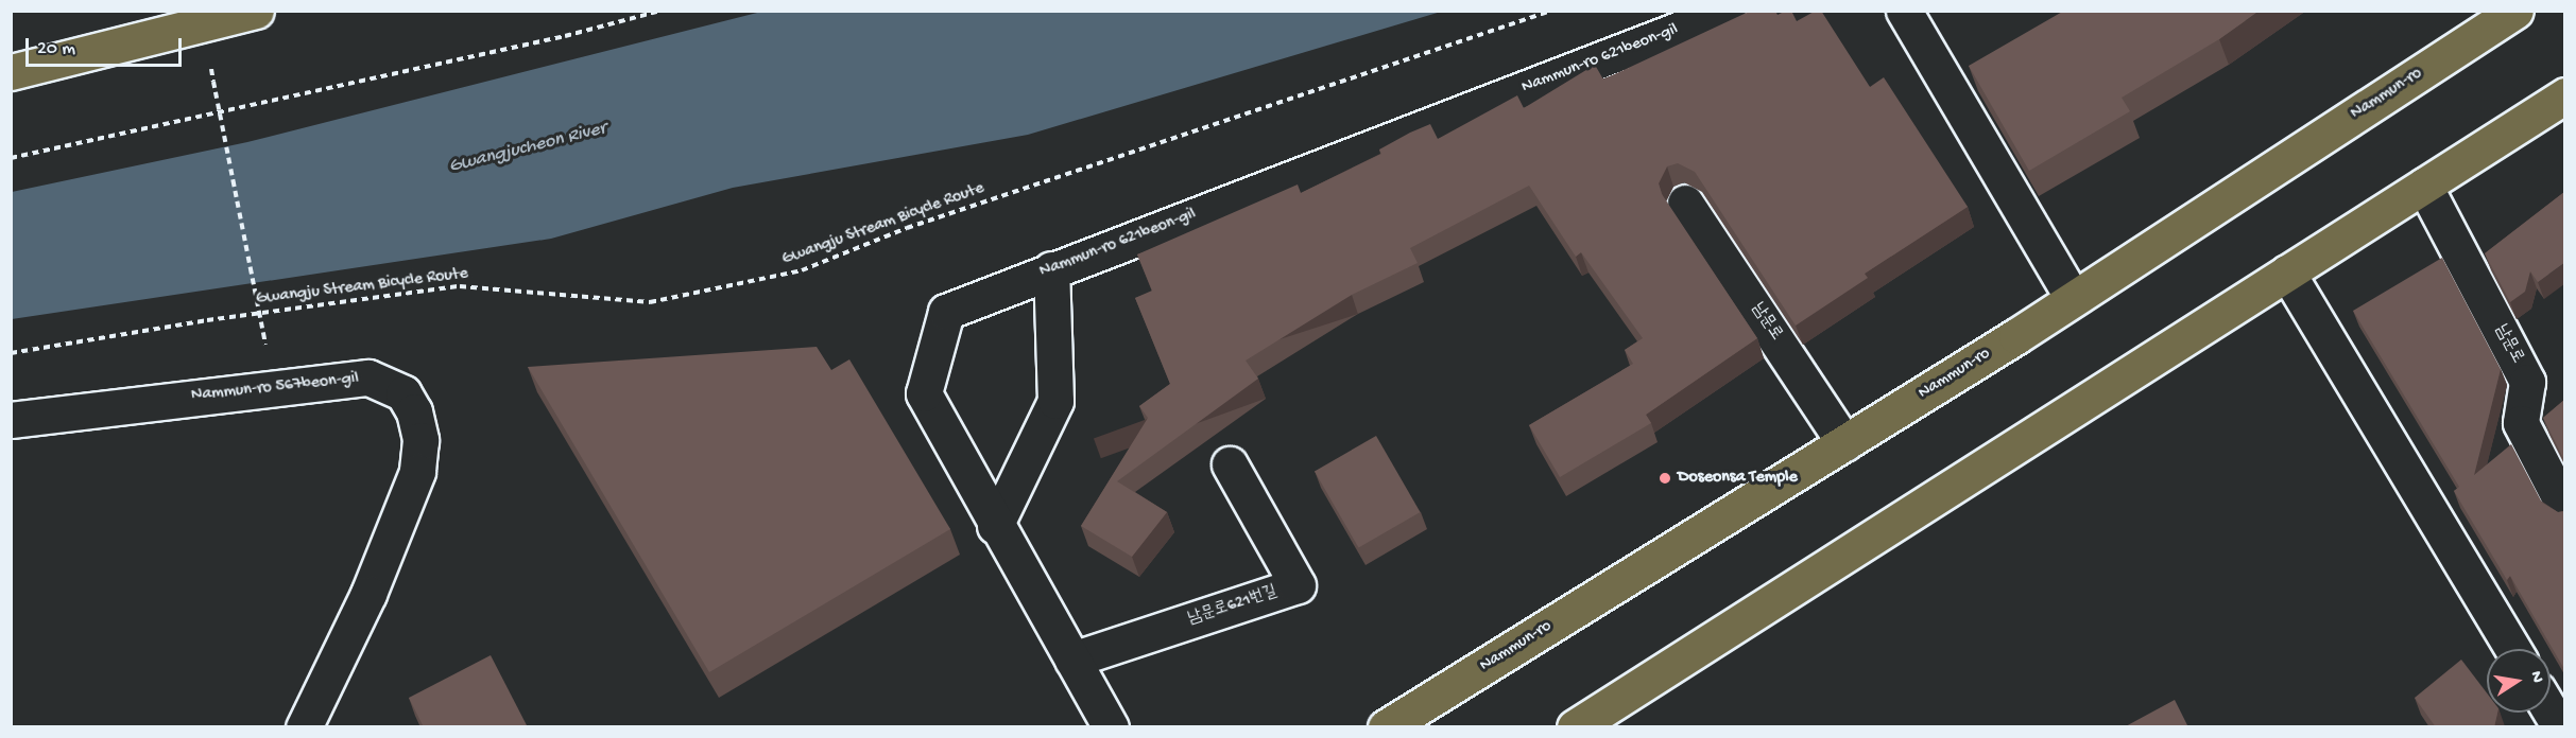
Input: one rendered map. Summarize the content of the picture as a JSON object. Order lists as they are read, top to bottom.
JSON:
{
  "streets": {
    "main road": ["Nammun-ro"],
    "street": [
      "Nammun-ro 621beon-gil",
      "남문로",
      "Nammun-ro 567beon-gil",
      "남문로621번길"
    ],
    "path": ["Gwangju Stream Bicycle Route"]
  },
  "crossings": [
    ["Nammun-ro 621beon-gil", "남문로621번길"],
    ["Nammun-ro", "남문로"]
  ],
  "water": ["Gwangjucheon River"],
  "places": ["Doseonsa Temple"],
  "scale_bar": "20 m",
  "north": "right"
}
